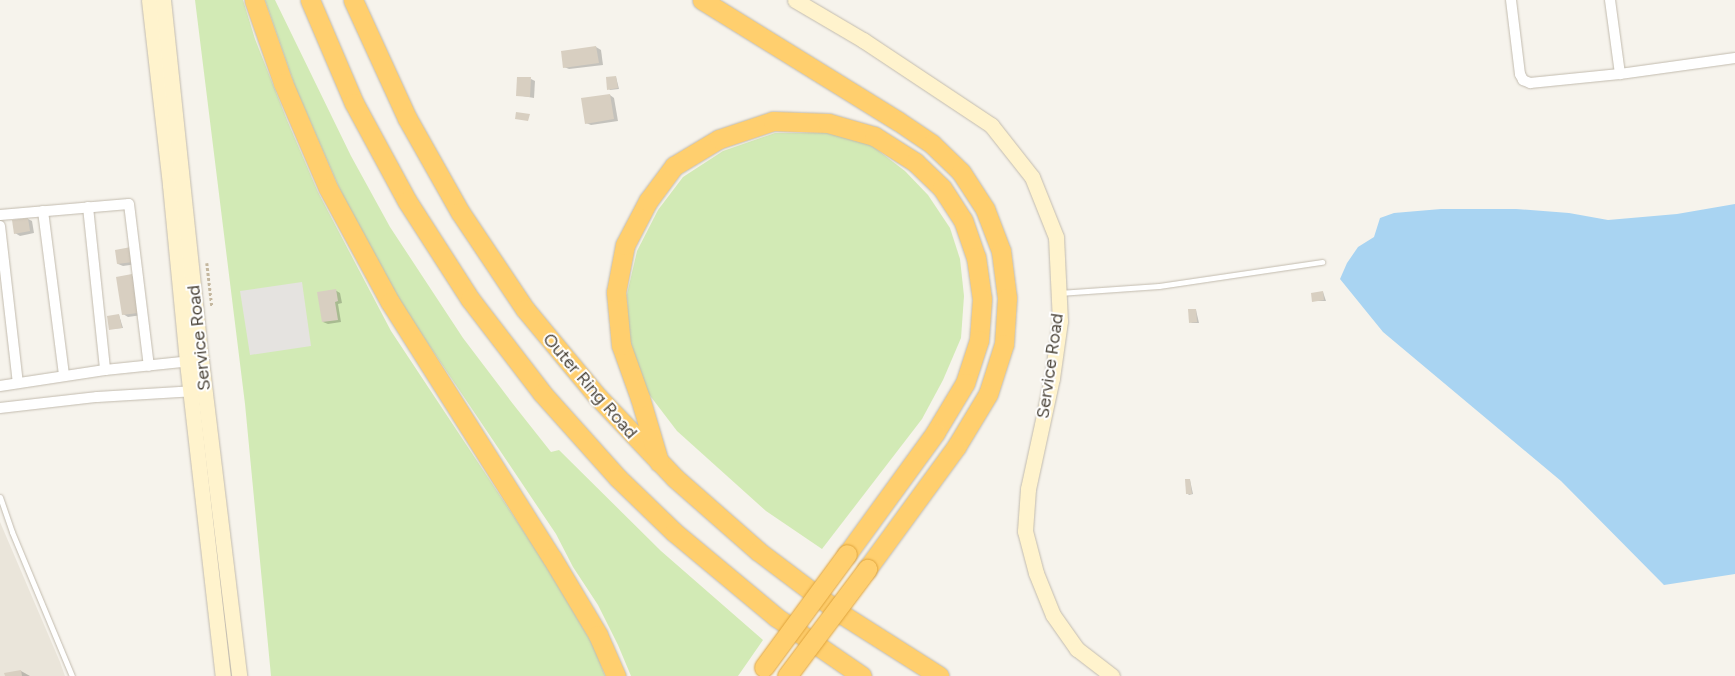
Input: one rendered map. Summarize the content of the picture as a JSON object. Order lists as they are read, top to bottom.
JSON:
{
  "streets": {
    "highway": ["Outer Ring Road"],
    "main road": ["Service Road"]
  }
}
